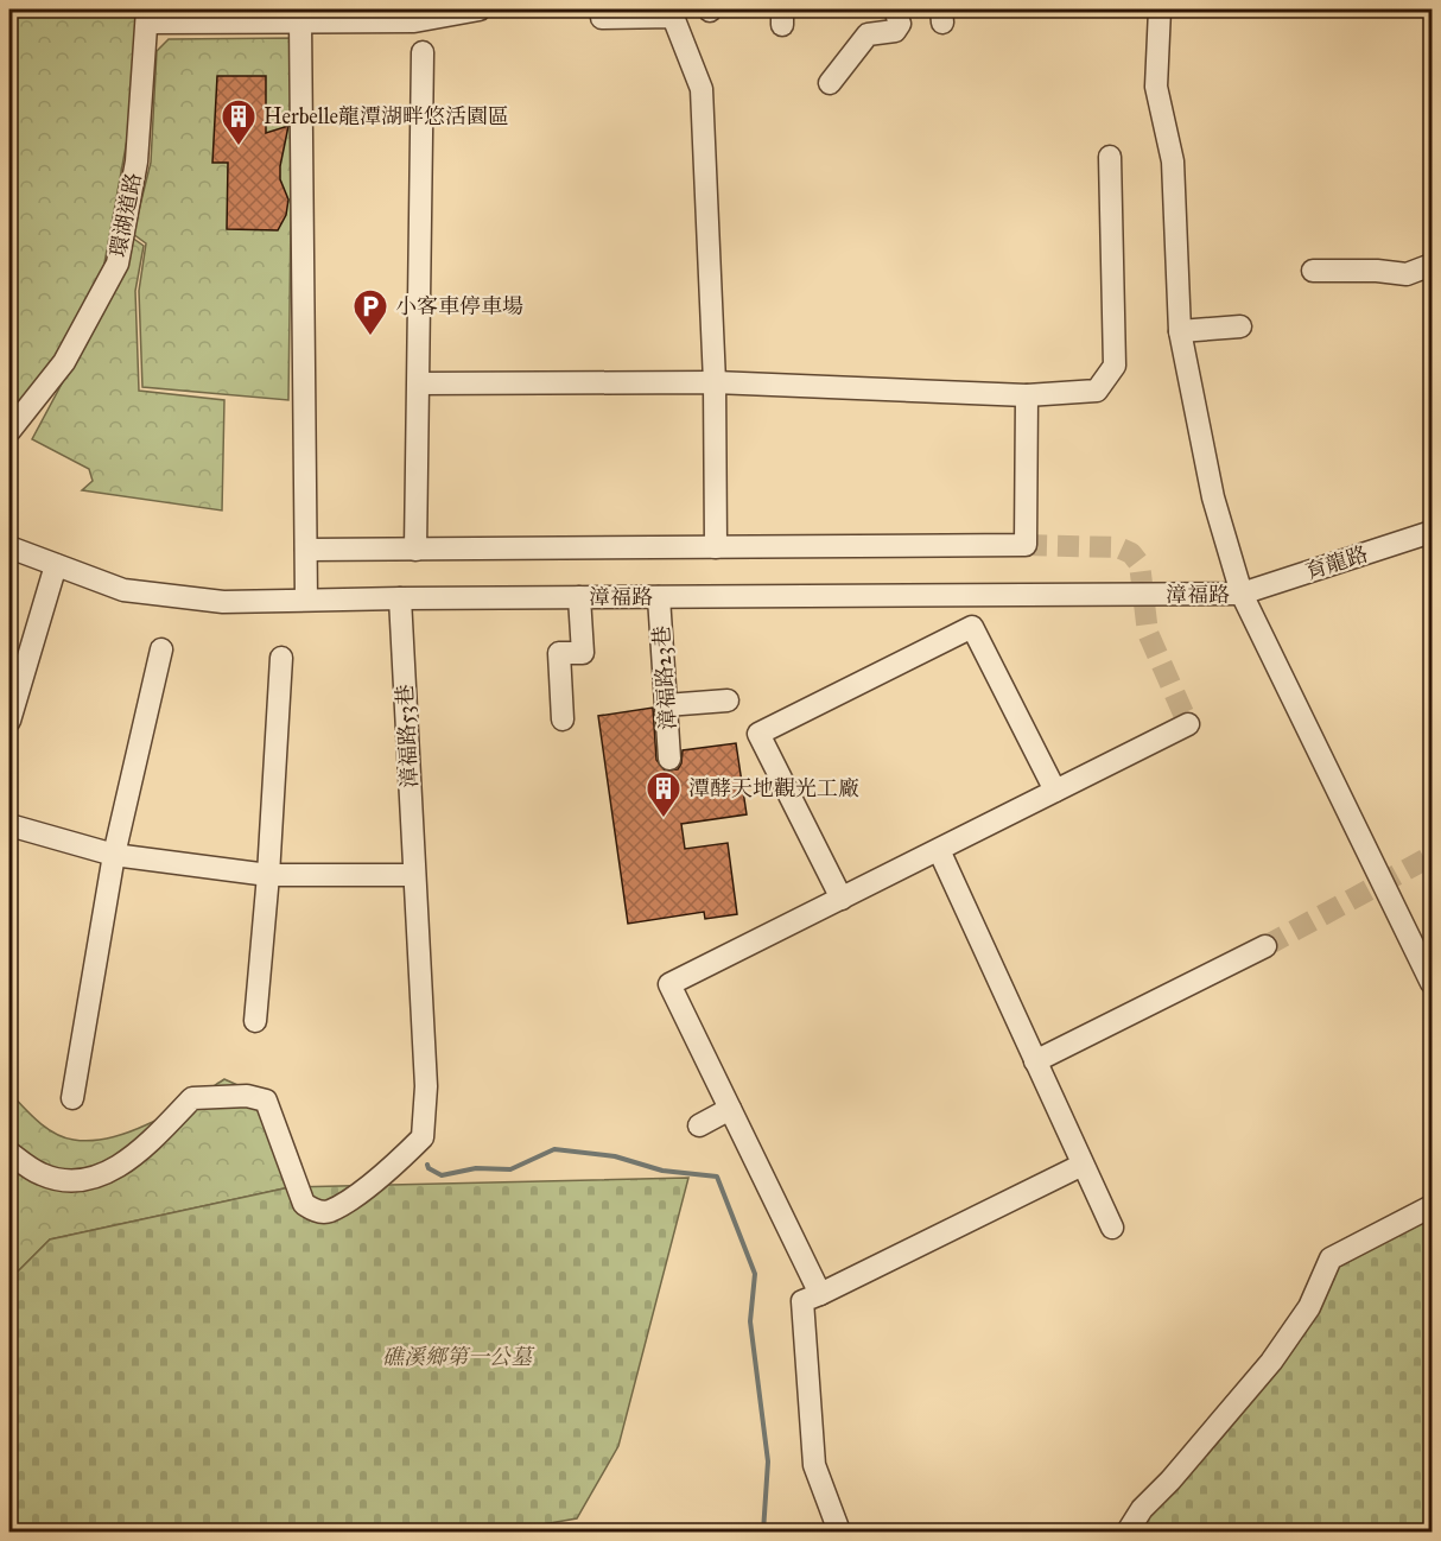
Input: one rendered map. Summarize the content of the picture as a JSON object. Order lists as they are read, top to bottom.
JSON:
{
  "streets": {
    "street": [
      "環湖道路",
      "育龍路",
      "漳福路",
      "漳福路23巷",
      "漳福路53巷"
    ]
  },
  "crossings": [
    ["育龍路", "漳福路"],
    ["漳福路", "漳福路23巷"],
    ["漳福路", "漳福路53巷"]
  ],
  "parks": ["礁溪鄉第一公墓"],
  "places": {
    "building": ["Herbelle龍潭湖畔悠活園區", "潭酵天地觀光工廠"],
    "parking": ["小客車停車場"]
  }
}
